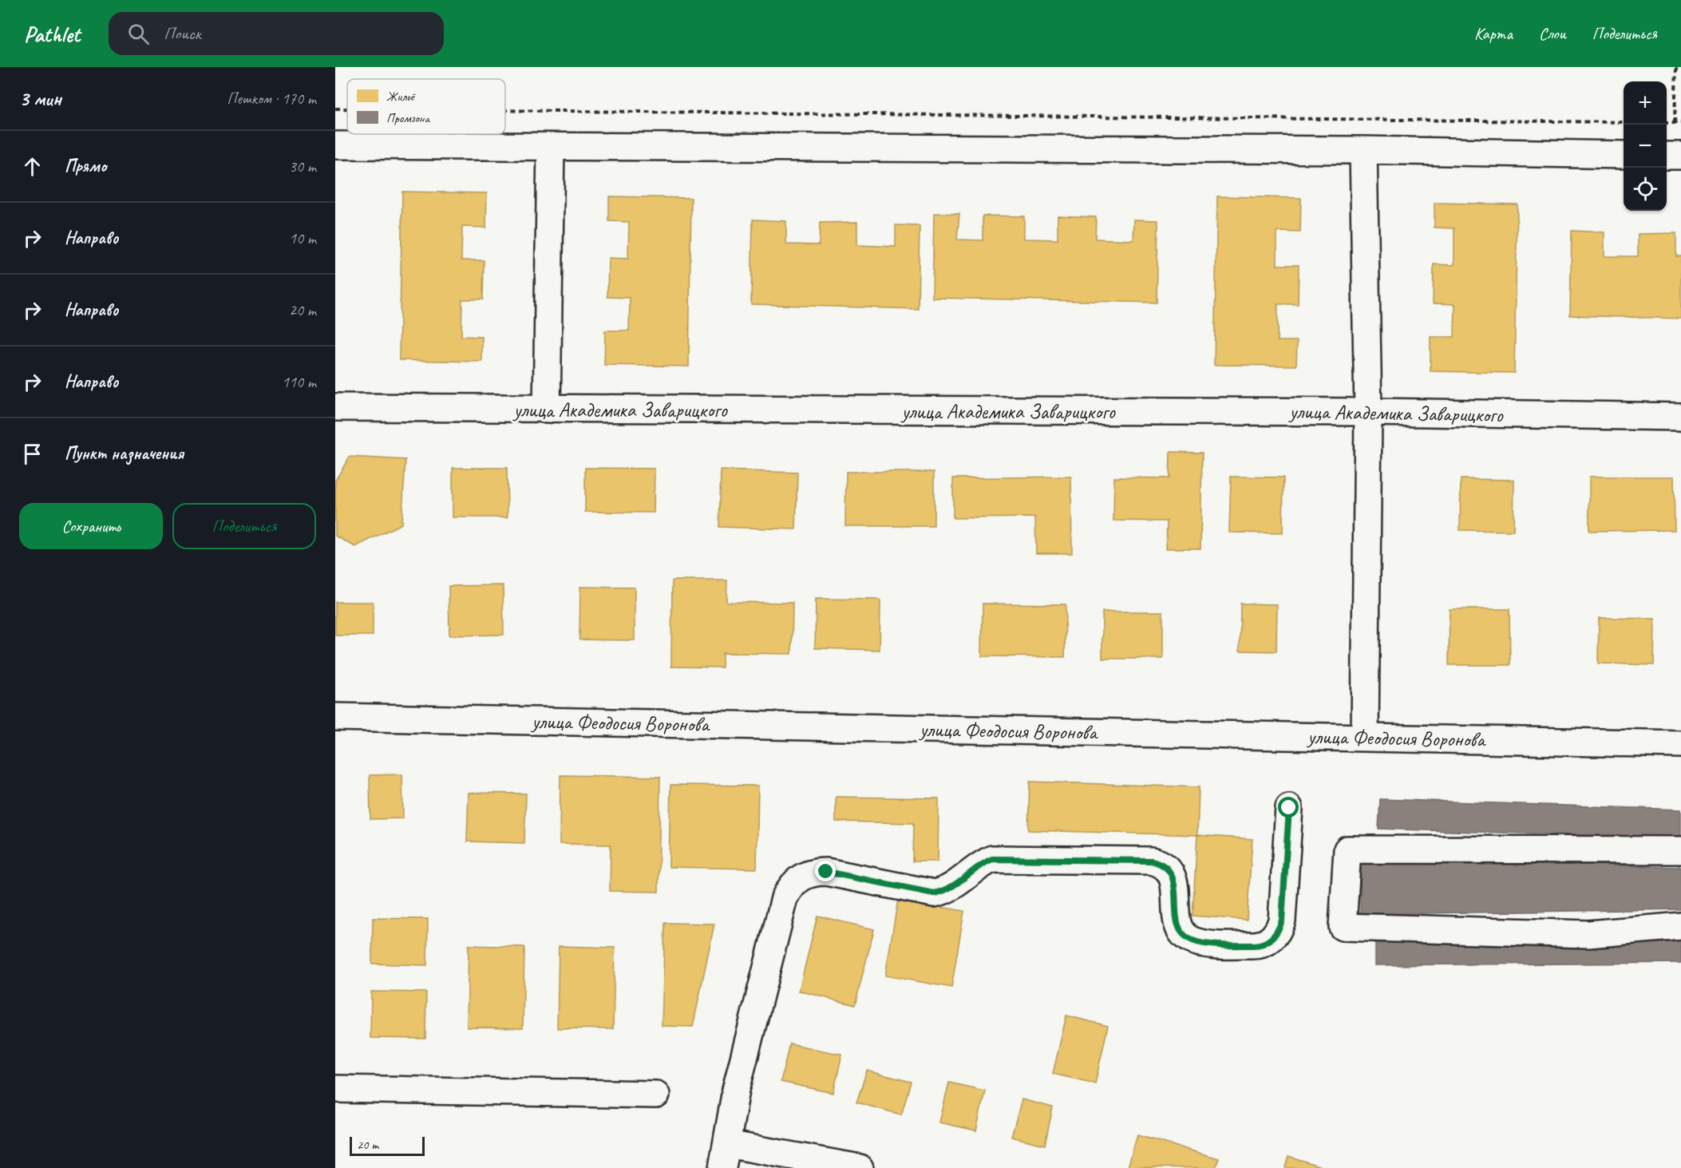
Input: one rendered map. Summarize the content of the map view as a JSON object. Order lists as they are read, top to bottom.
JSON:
{
  "streets": {
    "street": ["улица Академика Заварицкого", "улица Феодосия Воронова"]
  },
  "legend": ["Жильё", "Промзона"],
  "scale_bar": "20 m",
  "page": {
    "header": "Pathlet",
    "search": "Поиск",
    "nav": ["Карта", "Слои", "Поделиться"],
    "heading": ["3 мин", "Пешком · 170 m"],
    "map_buttons": ["+", "−"],
    "list": [
      ["Прямо", "30 m"],
      ["Направо", "10 m"],
      ["Направо", "20 m"],
      ["Направо", "110 m"],
      "Пункт назначения"
    ],
    "buttons": ["Сохранить", "Поделиться"],
    "scale": "20 m"
  }
}
